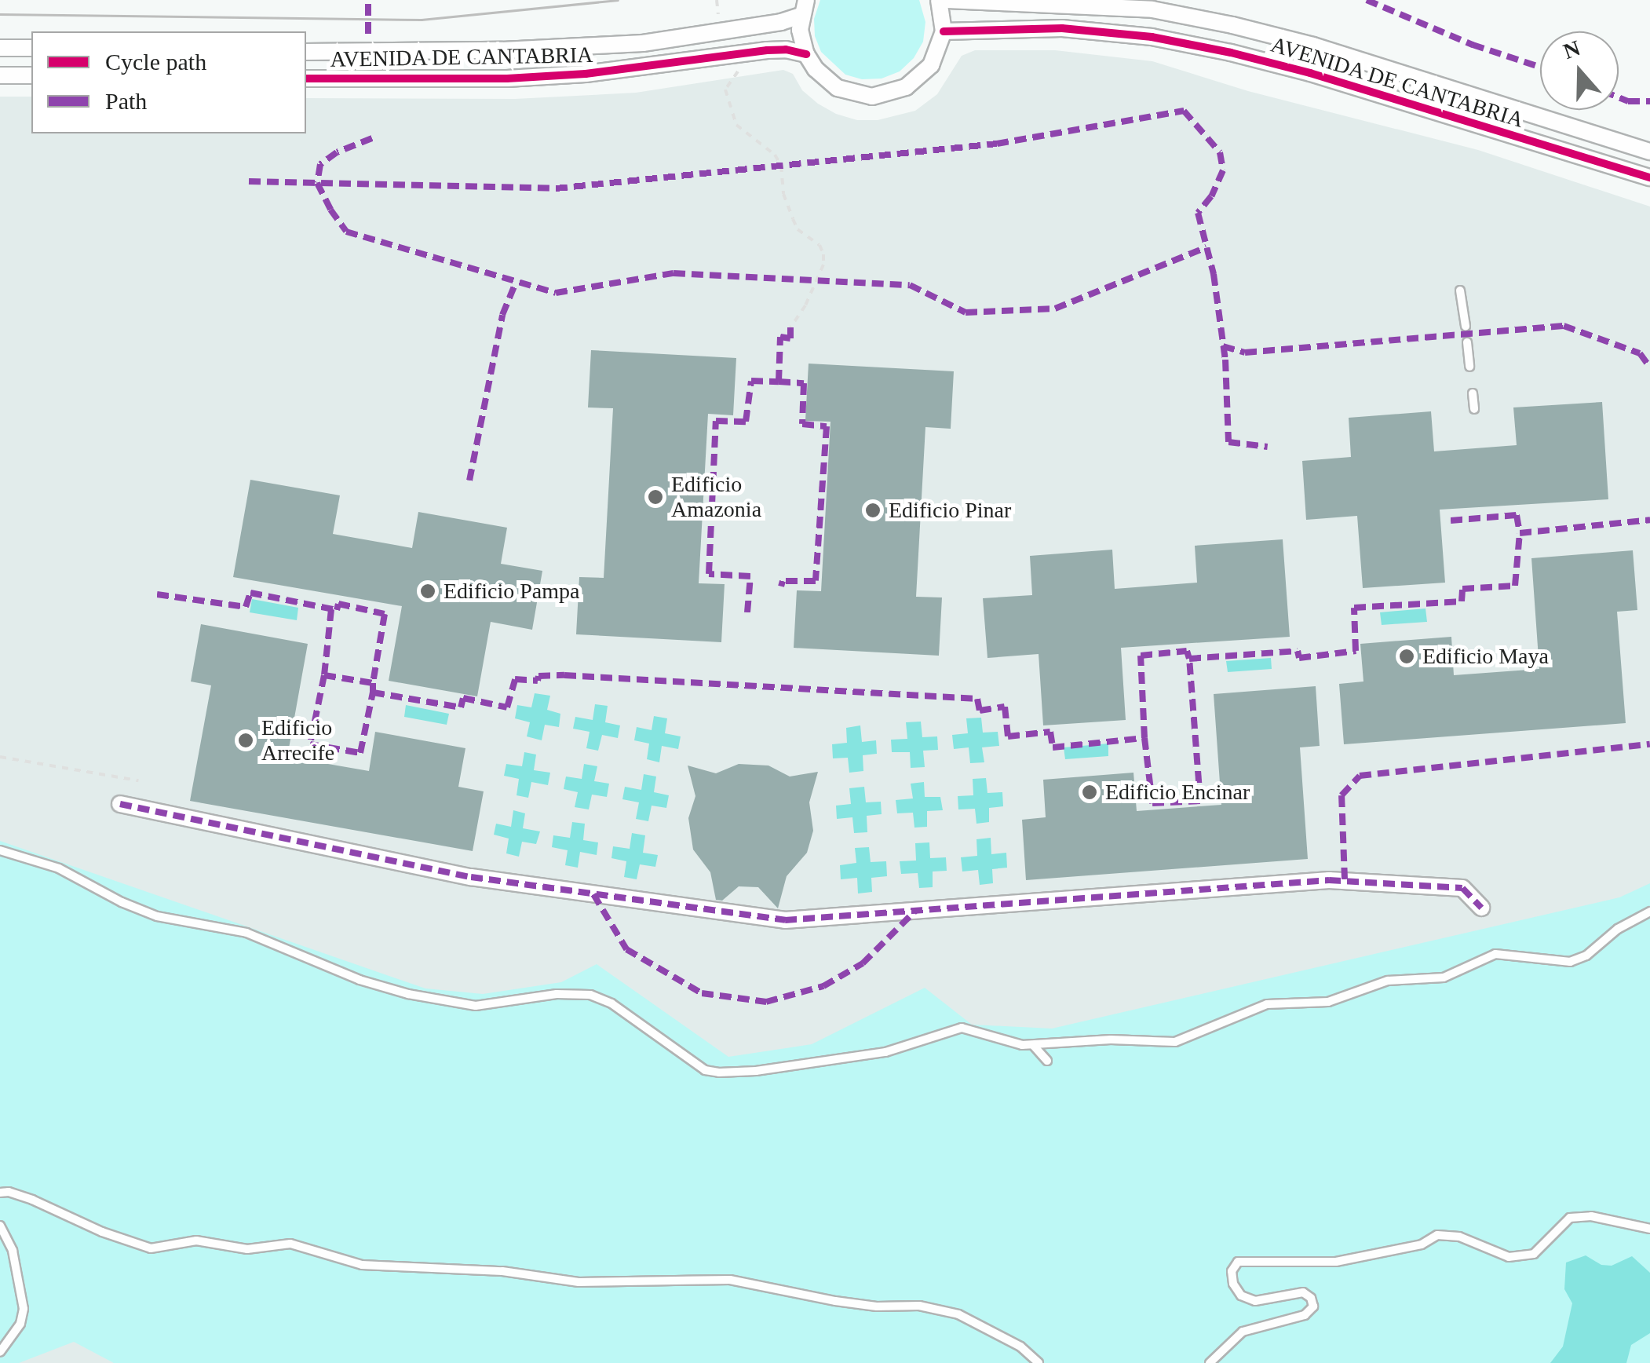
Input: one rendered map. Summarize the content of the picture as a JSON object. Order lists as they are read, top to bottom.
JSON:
{
  "streets": {
    "street": ["AVENIDA DE CANTABRIA"]
  },
  "places": [
    "Edificio Amazonia",
    "Edificio Pinar",
    "Edificio Pampa",
    "Edificio Maya",
    "Edificio Arrecife",
    "Edificio Encinar"
  ],
  "legend": ["Cycle path", "Path"],
  "north": "top"
}
